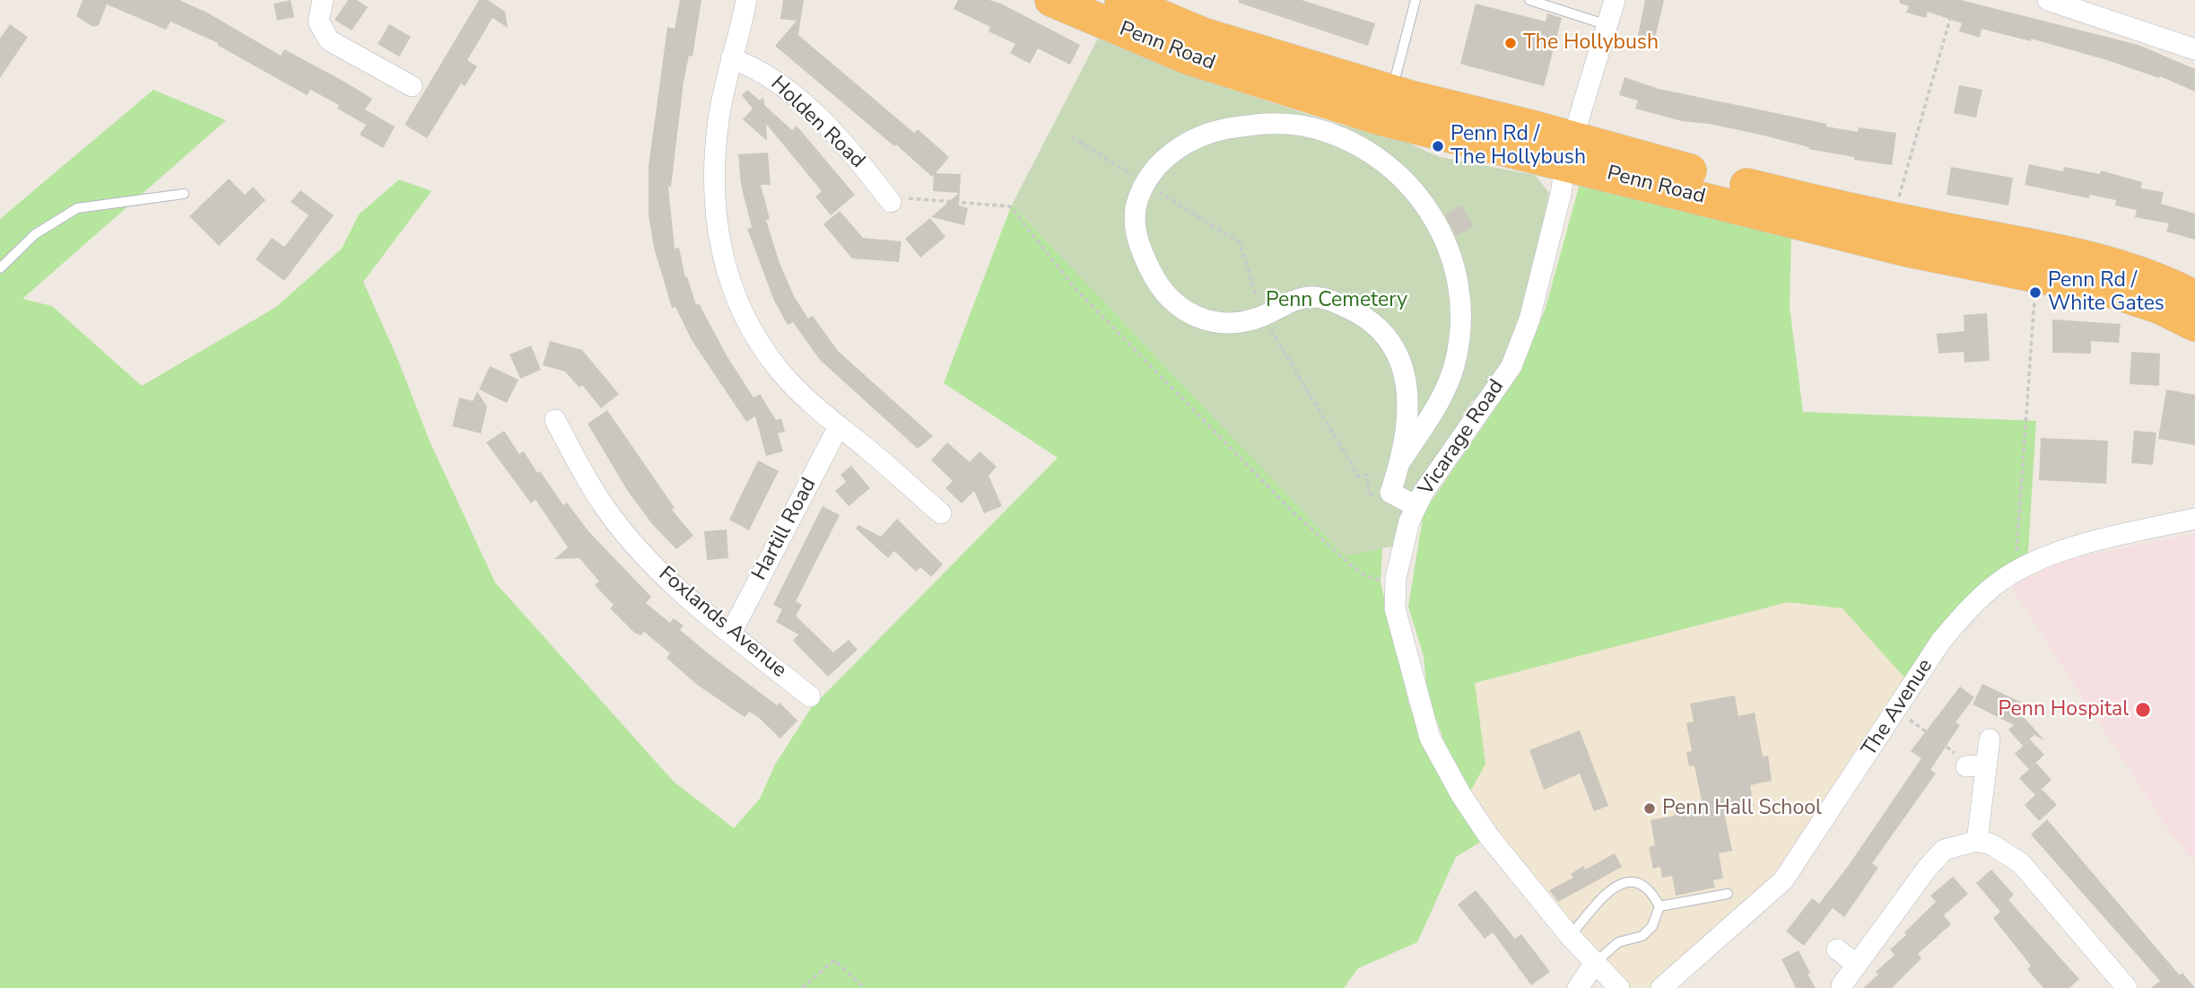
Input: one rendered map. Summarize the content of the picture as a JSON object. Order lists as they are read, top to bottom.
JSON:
{
  "streets": {
    "highway": ["Penn Road"],
    "street": [
      "Holden Road",
      "Vicarage Road",
      "Hartill Road",
      "Foxlands Avenue",
      "The Avenue"
    ]
  },
  "crossings": [
    ["Penn Road", "Vicarage Road"],
    ["Hartill Road", "Foxlands Avenue"]
  ],
  "parks": ["Penn Cemetery"],
  "places": [
    "The Hollybush",
    "Penn Rd / The Hollybush",
    "Penn Rd / White Gates",
    "Penn Hospital",
    "Penn Hall School"
  ]
}
